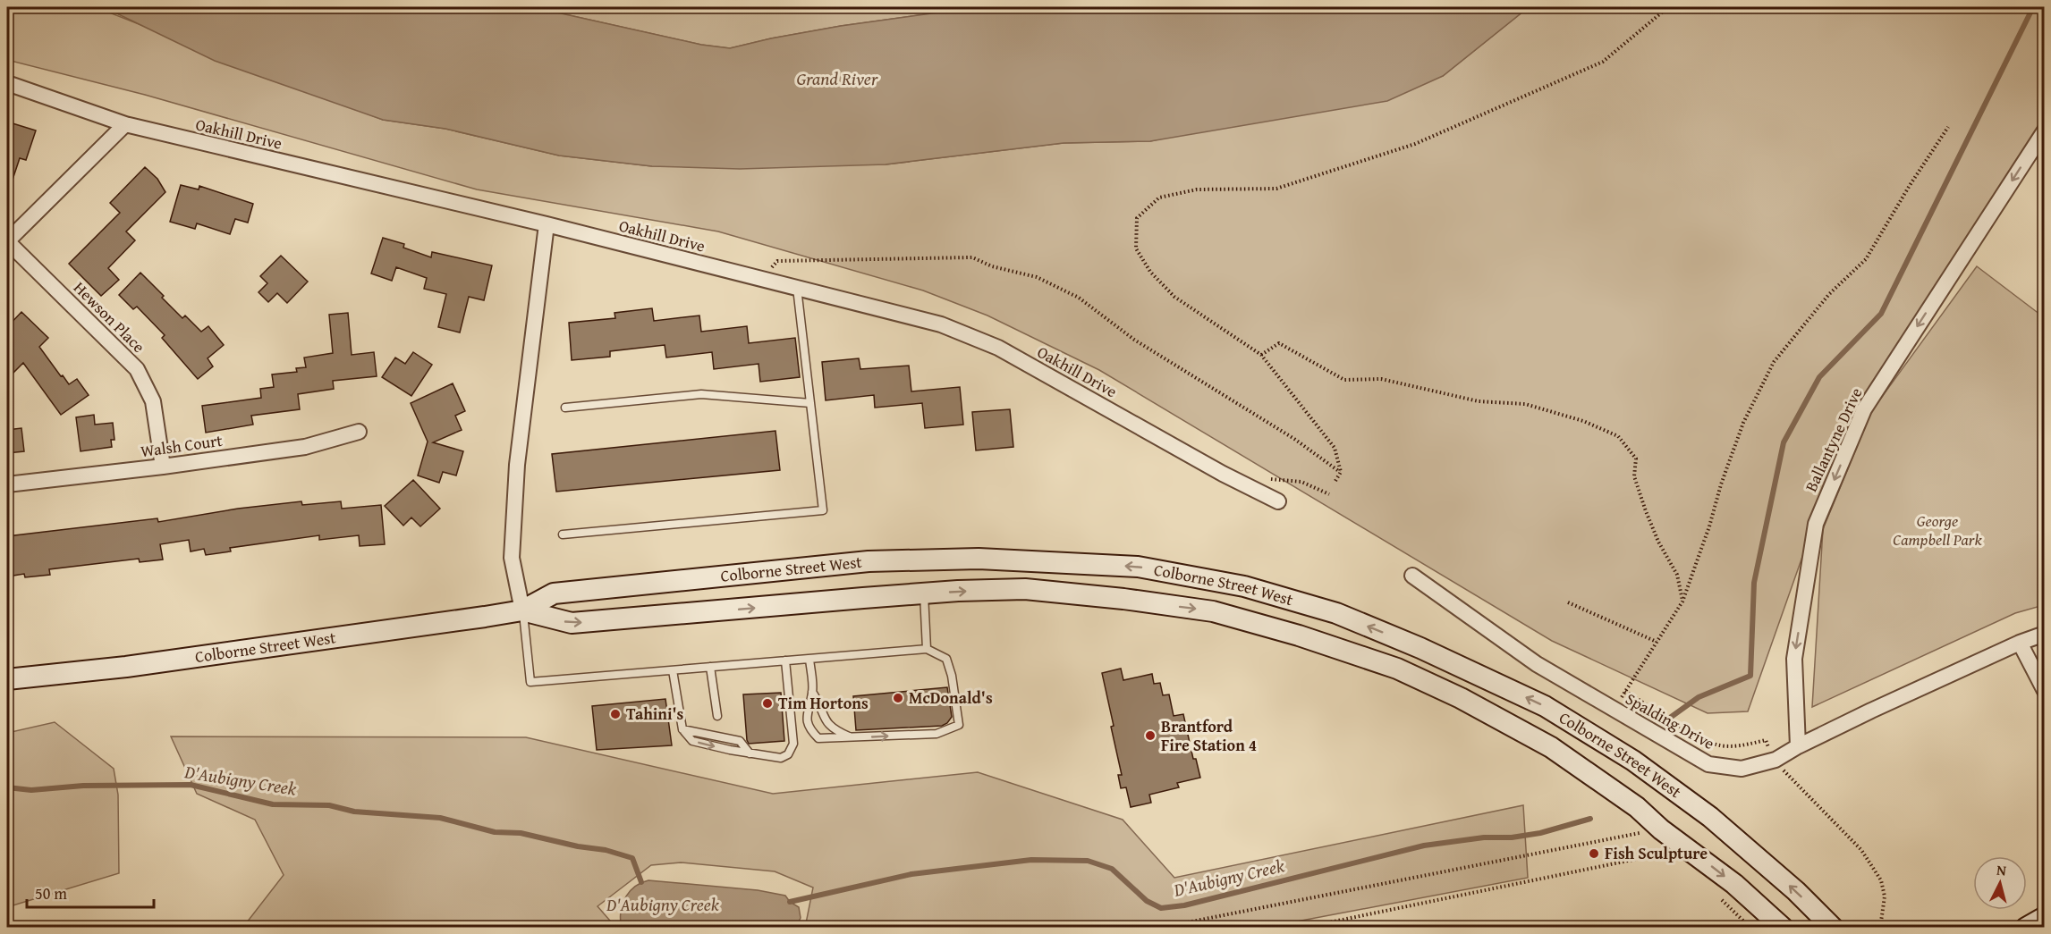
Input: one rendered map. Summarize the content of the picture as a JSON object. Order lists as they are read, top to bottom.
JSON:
{
  "streets": {
    "main road": ["Colborne Street West"],
    "street": [
      "Oakhill Drive",
      "Hewson Place",
      "Ballantyne Drive",
      "Walsh Court",
      "Spalding Drive"
    ]
  },
  "crossings": [
    ["Hewson Place", "Walsh Court"],
    ["Ballantyne Drive", "Spalding Drive"]
  ],
  "one_way": ["Ballantyne Drive"],
  "water": ["Grand River", "D'Aubigny Creek"],
  "parks": ["George Campbell Park"],
  "places": [
    "McDonald's",
    "Tim Hortons",
    "Tahini's",
    "Brantford Fire Station 4",
    "Fish Sculpture"
  ],
  "scale_bar": "50 m",
  "north": "top"
}
